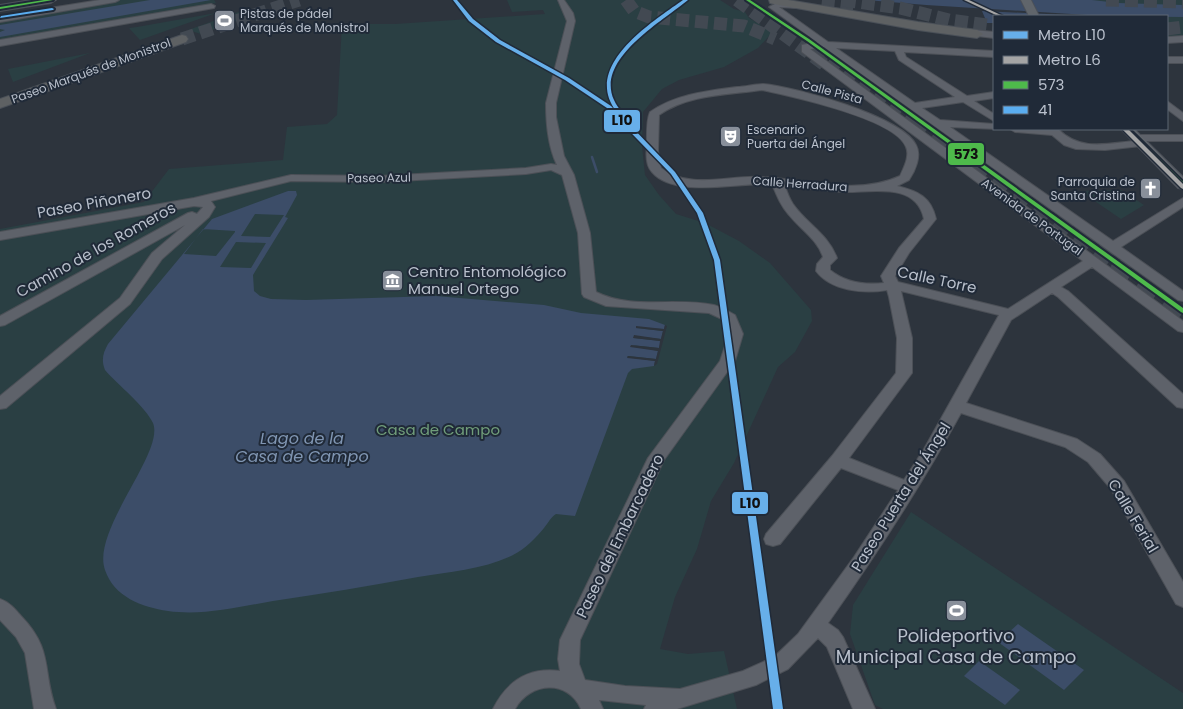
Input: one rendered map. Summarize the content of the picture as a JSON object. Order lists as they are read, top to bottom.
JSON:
{
  "streets": {
    "highway": ["Paseo Marqués de Monistrol"],
    "street": [
      "Calle Pista",
      "Paseo Azul",
      "Calle Herradura",
      "Paseo Piñonero",
      "Avenida de Portugal",
      "Camino de los Romeros",
      "Calle Torre",
      "Paseo Puerta del Ángel",
      "Calle Ferial",
      "Paseo del Embarcadero"
    ]
  },
  "crossings": [
    ["Calle Pista", "Calle Herradura"],
    ["Paseo Azul", "Paseo Piñonero"],
    ["Paseo Azul", "Camino de los Romeros"],
    ["Paseo Azul", "Paseo del Embarcadero"],
    ["Calle Herradura", "Calle Torre"],
    ["Avenida de Portugal", "Paseo Puerta del Ángel"],
    ["Calle Torre", "Paseo Puerta del Ángel"],
    ["Paseo Puerta del Ángel", "Calle Ferial"],
    ["Paseo Puerta del Ángel", "Paseo del Embarcadero"]
  ],
  "water": ["Lago de la Casa de Campo"],
  "parks": ["Casa de Campo"],
  "places": {
    "sports": ["Pistas de pádel Marqués de Monistrol", "Polideportivo Municipal Casa de Campo"],
    "theatre": ["Escenario Puerta del Ángel"],
    "church": ["Parroquia de Santa Cristina"],
    "museum": ["Centro Entomológico Manuel Ortego"]
  },
  "lines": [
    "metro line L10",
    "metro line L6",
    "transit line 573",
    "transit line 41"
  ],
  "legend": [
    "Metro L10",
    "Metro L6",
    "573",
    "41"
  ]
}
